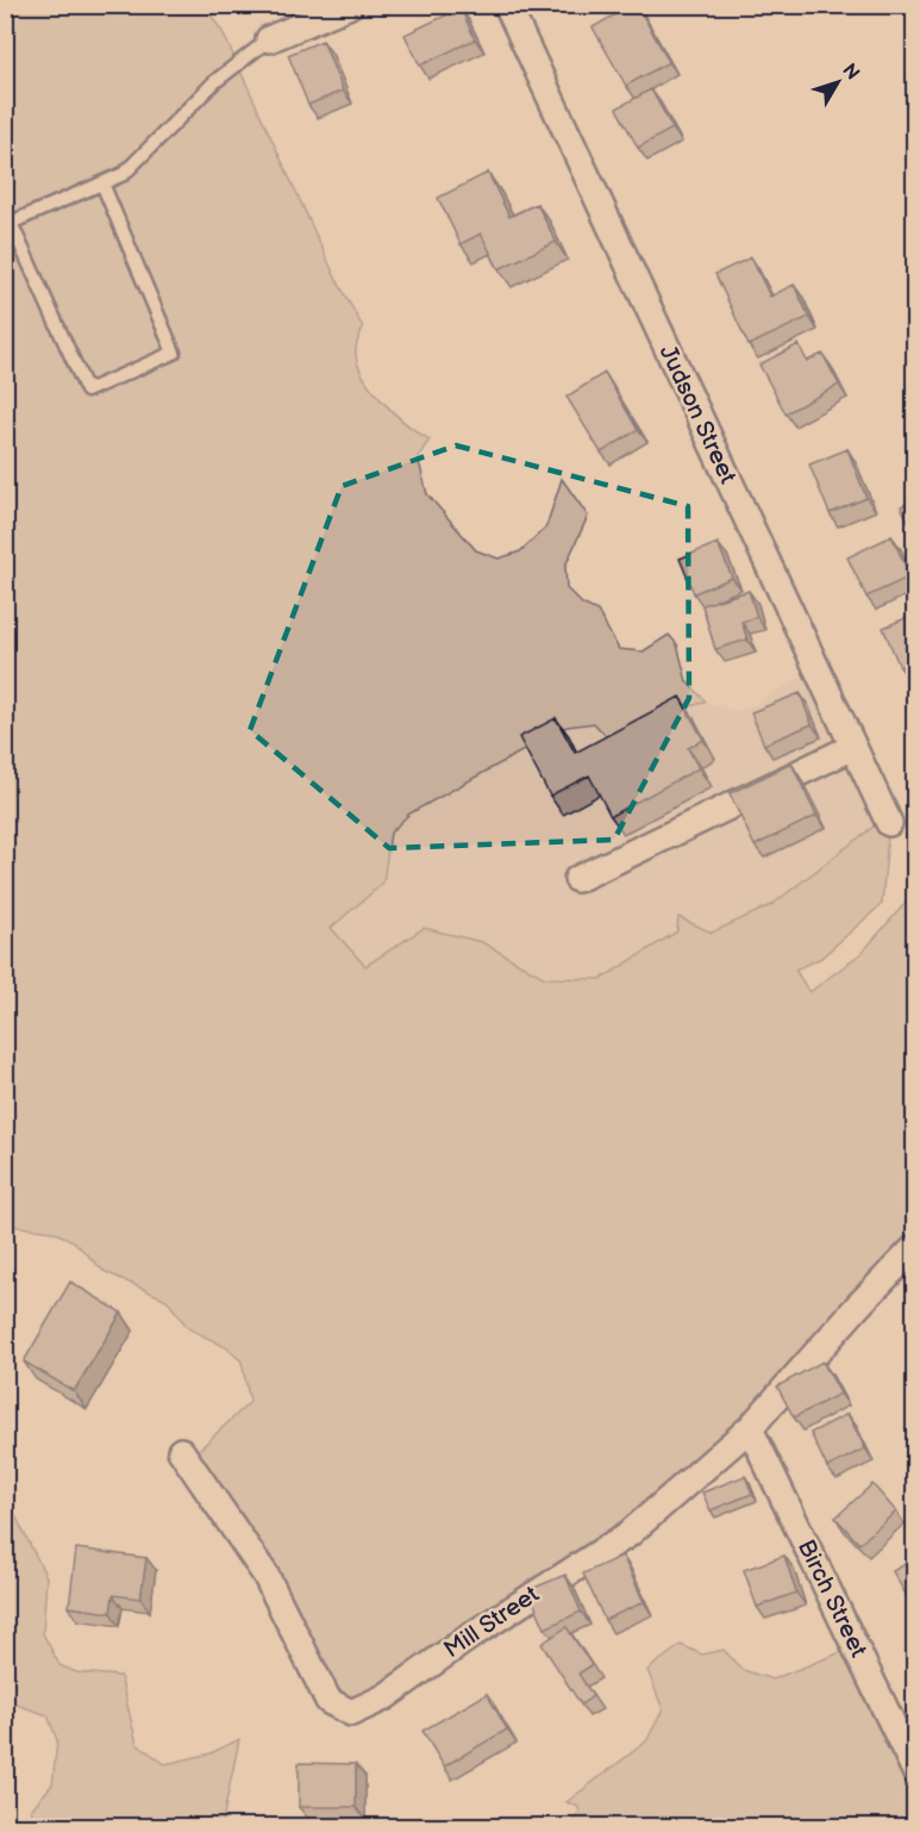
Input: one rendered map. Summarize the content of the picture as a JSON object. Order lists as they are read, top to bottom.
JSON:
{
  "streets": {
    "street": ["Judson Street", "Birch Street", "Mill Street"]
  },
  "crossings": [
    ["Birch Street", "Mill Street"]
  ],
  "north": "top right"
}
